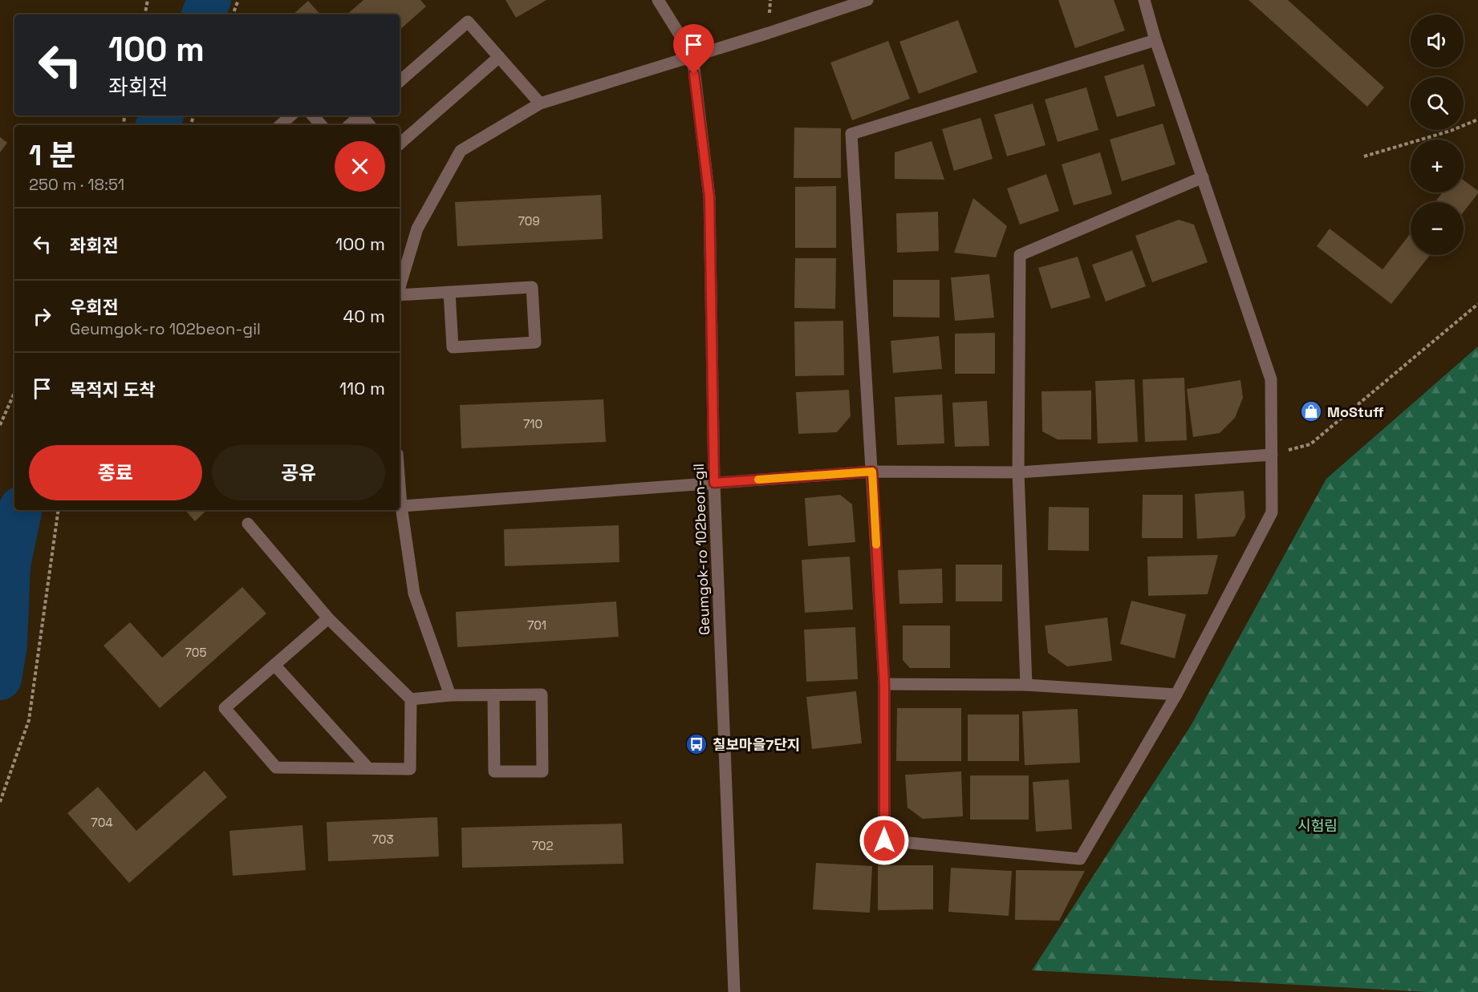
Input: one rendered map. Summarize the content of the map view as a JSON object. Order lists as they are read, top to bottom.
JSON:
{
  "streets": {
    "street": ["Geumgok-ro 102beon-gil"]
  },
  "parks": ["시험림"],
  "places": {
    "shop": ["MoStuff"],
    "bus stop": ["칠보마을7단지"]
  },
  "house_numbers": [
    "709",
    "710",
    "701",
    "705",
    "704",
    "703",
    "702"
  ],
  "page": {
    "map_buttons": ["+", "−"],
    "turn": ["100 m", "좌회전"],
    "heading": ["1 분", "250 m · 18:51"],
    "list": [
      {
        "name": "좌회전",
        "value": "100 m"
      },
      {
        "name": "우회전",
        "note": "Geumgok-ro 102beon-gil",
        "value": "40 m"
      },
      {
        "name": "목적지 도착",
        "value": "110 m"
      }
    ],
    "buttons": ["종료", "공유"]
  }
}
